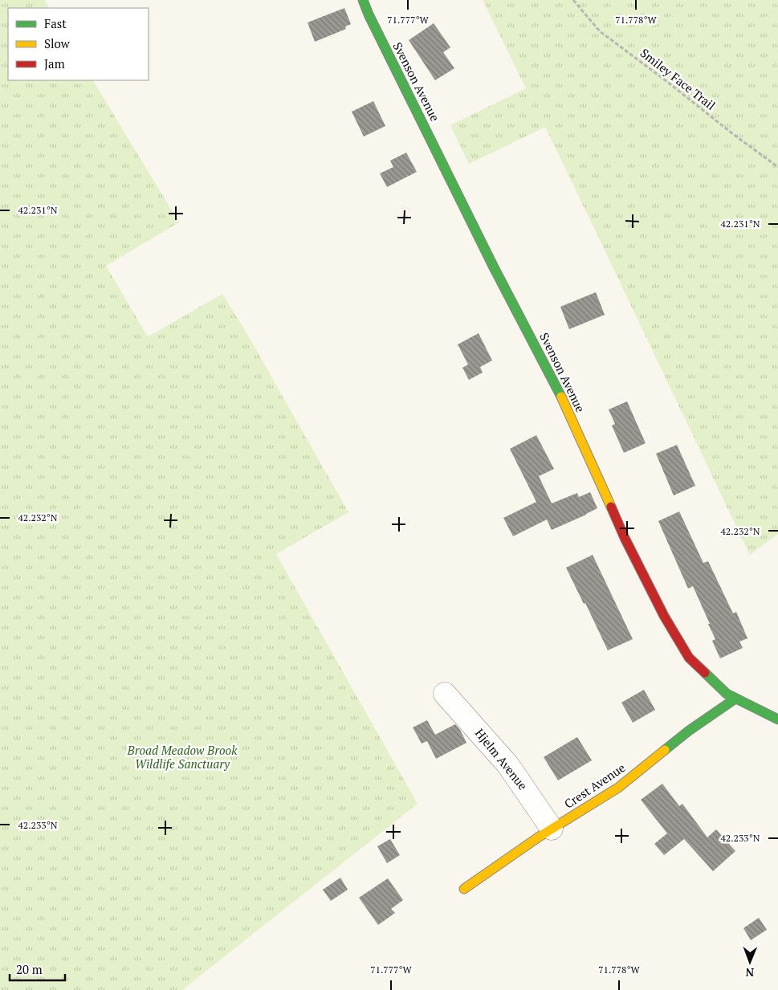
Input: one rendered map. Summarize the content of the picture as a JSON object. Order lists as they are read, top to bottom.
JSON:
{
  "streets": {
    "street": ["Svenson Avenue", "Hjelm Avenue", "Crest Avenue"],
    "path": ["Smiley Face Trail"]
  },
  "crossings": [
    ["Svenson Avenue", "Crest Avenue"],
    ["Hjelm Avenue", "Crest Avenue"]
  ],
  "parks": ["Broad Meadow Brook Wildlife Sanctuary"],
  "legend": ["Fast", "Slow", "Jam"],
  "scale_bar": "20 m",
  "north": "bottom",
  "coordinates": [
    "71.777°W",
    "71.778°W",
    "42.231°N",
    "42.232°N",
    "42.233°N"
  ]
}
